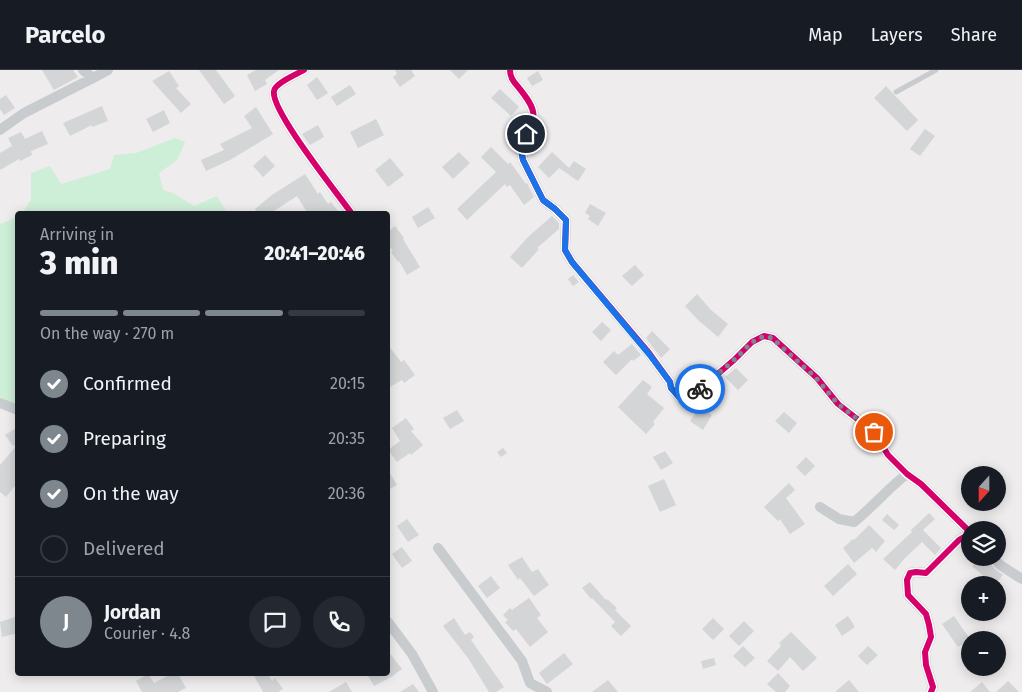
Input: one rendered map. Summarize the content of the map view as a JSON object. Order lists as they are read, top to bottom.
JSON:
{
  "north": "bottom",
  "page": {
    "header": "Parcelo",
    "nav": ["Map", "Layers", "Share"],
    "heading": ["3 min", "Arriving in", "20:41–20:46"],
    "panel": ["Jordan", "Courier · 4.8"],
    "bar": "On the way · 270 m",
    "list": [
      ["Confirmed", "20:15"],
      ["Preparing", "20:35"],
      ["On the way", "20:36"],
      "Delivered"
    ],
    "map_buttons": ["+", "−"],
    "round": "J"
  }
}
